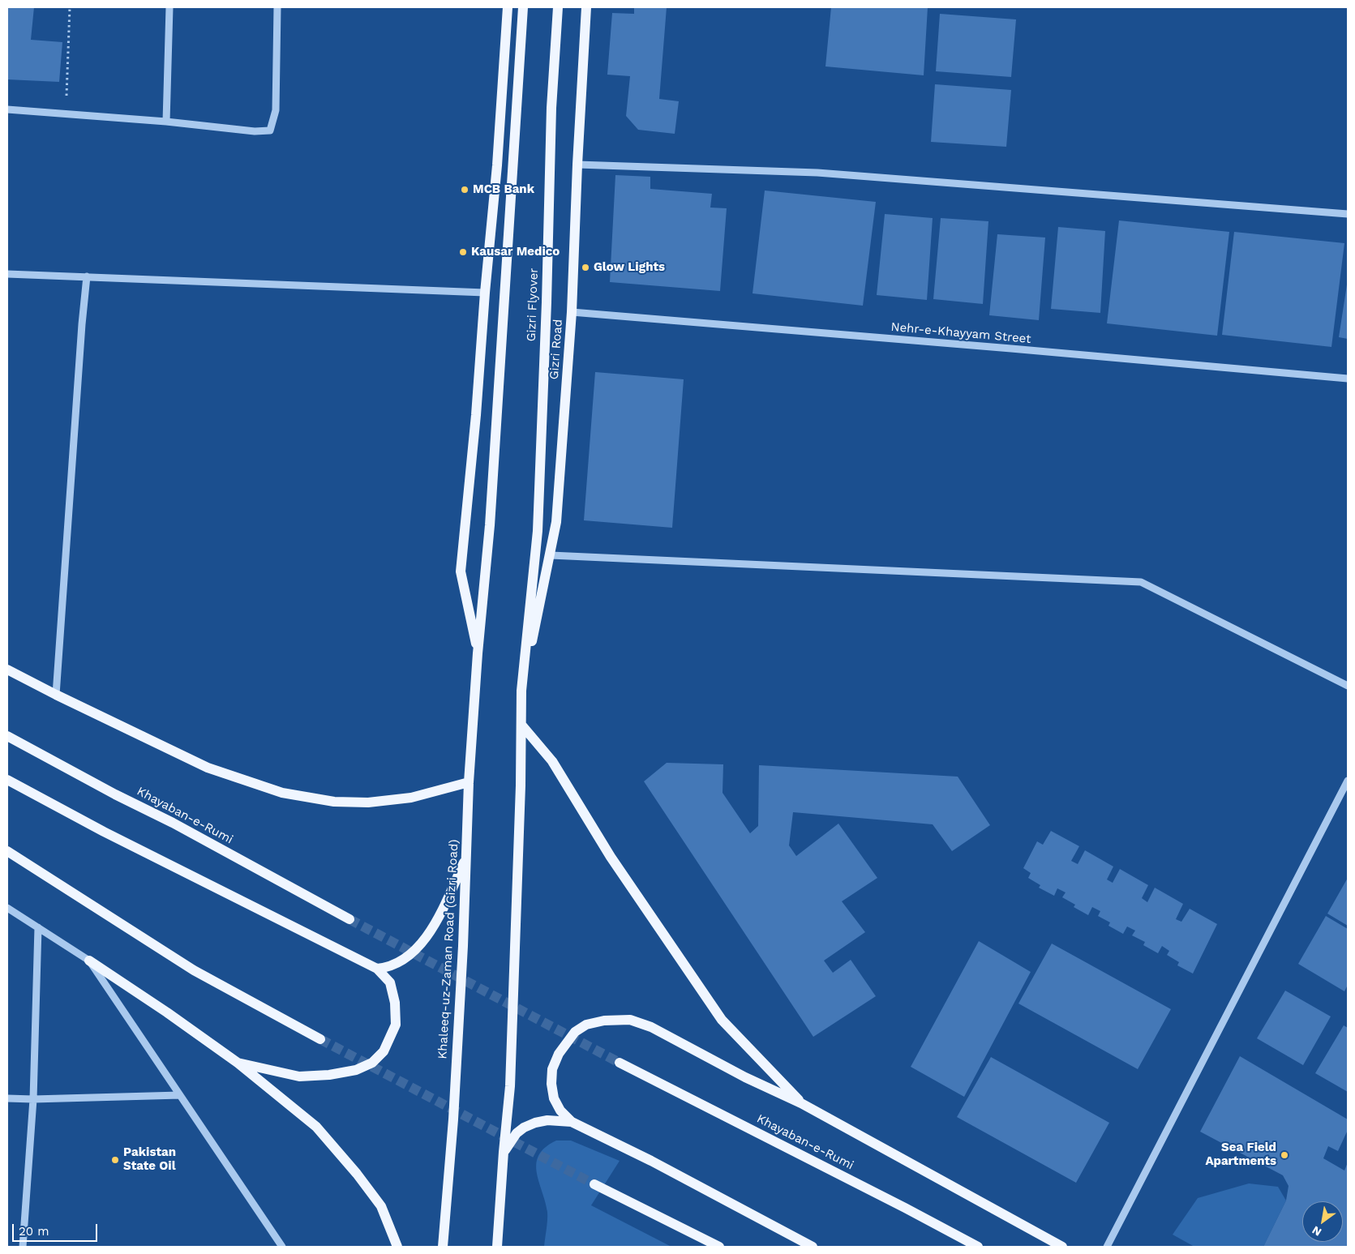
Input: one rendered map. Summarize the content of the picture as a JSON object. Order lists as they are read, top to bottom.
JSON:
{
  "streets": {
    "main road": [
      "Gizri Flyover",
      "Gizri Road",
      "Khayaban-e-Rumi",
      "Khaleeq-uz-Zaman Road (Gizri Road)"
    ],
    "street": ["Nehr-e-Khayyam Street"]
  },
  "crossings": [
    ["Gizri Flyover", "Gizri Road"],
    ["Nehr-e-Khayyam Street", "Gizri Road"]
  ],
  "places": [
    "MCB Bank",
    "Kausar Medico",
    "Glow Lights",
    "Sea Field Apartments",
    "Pakistan State Oil"
  ],
  "scale_bar": "20 m",
  "north": "bottom left"
}
